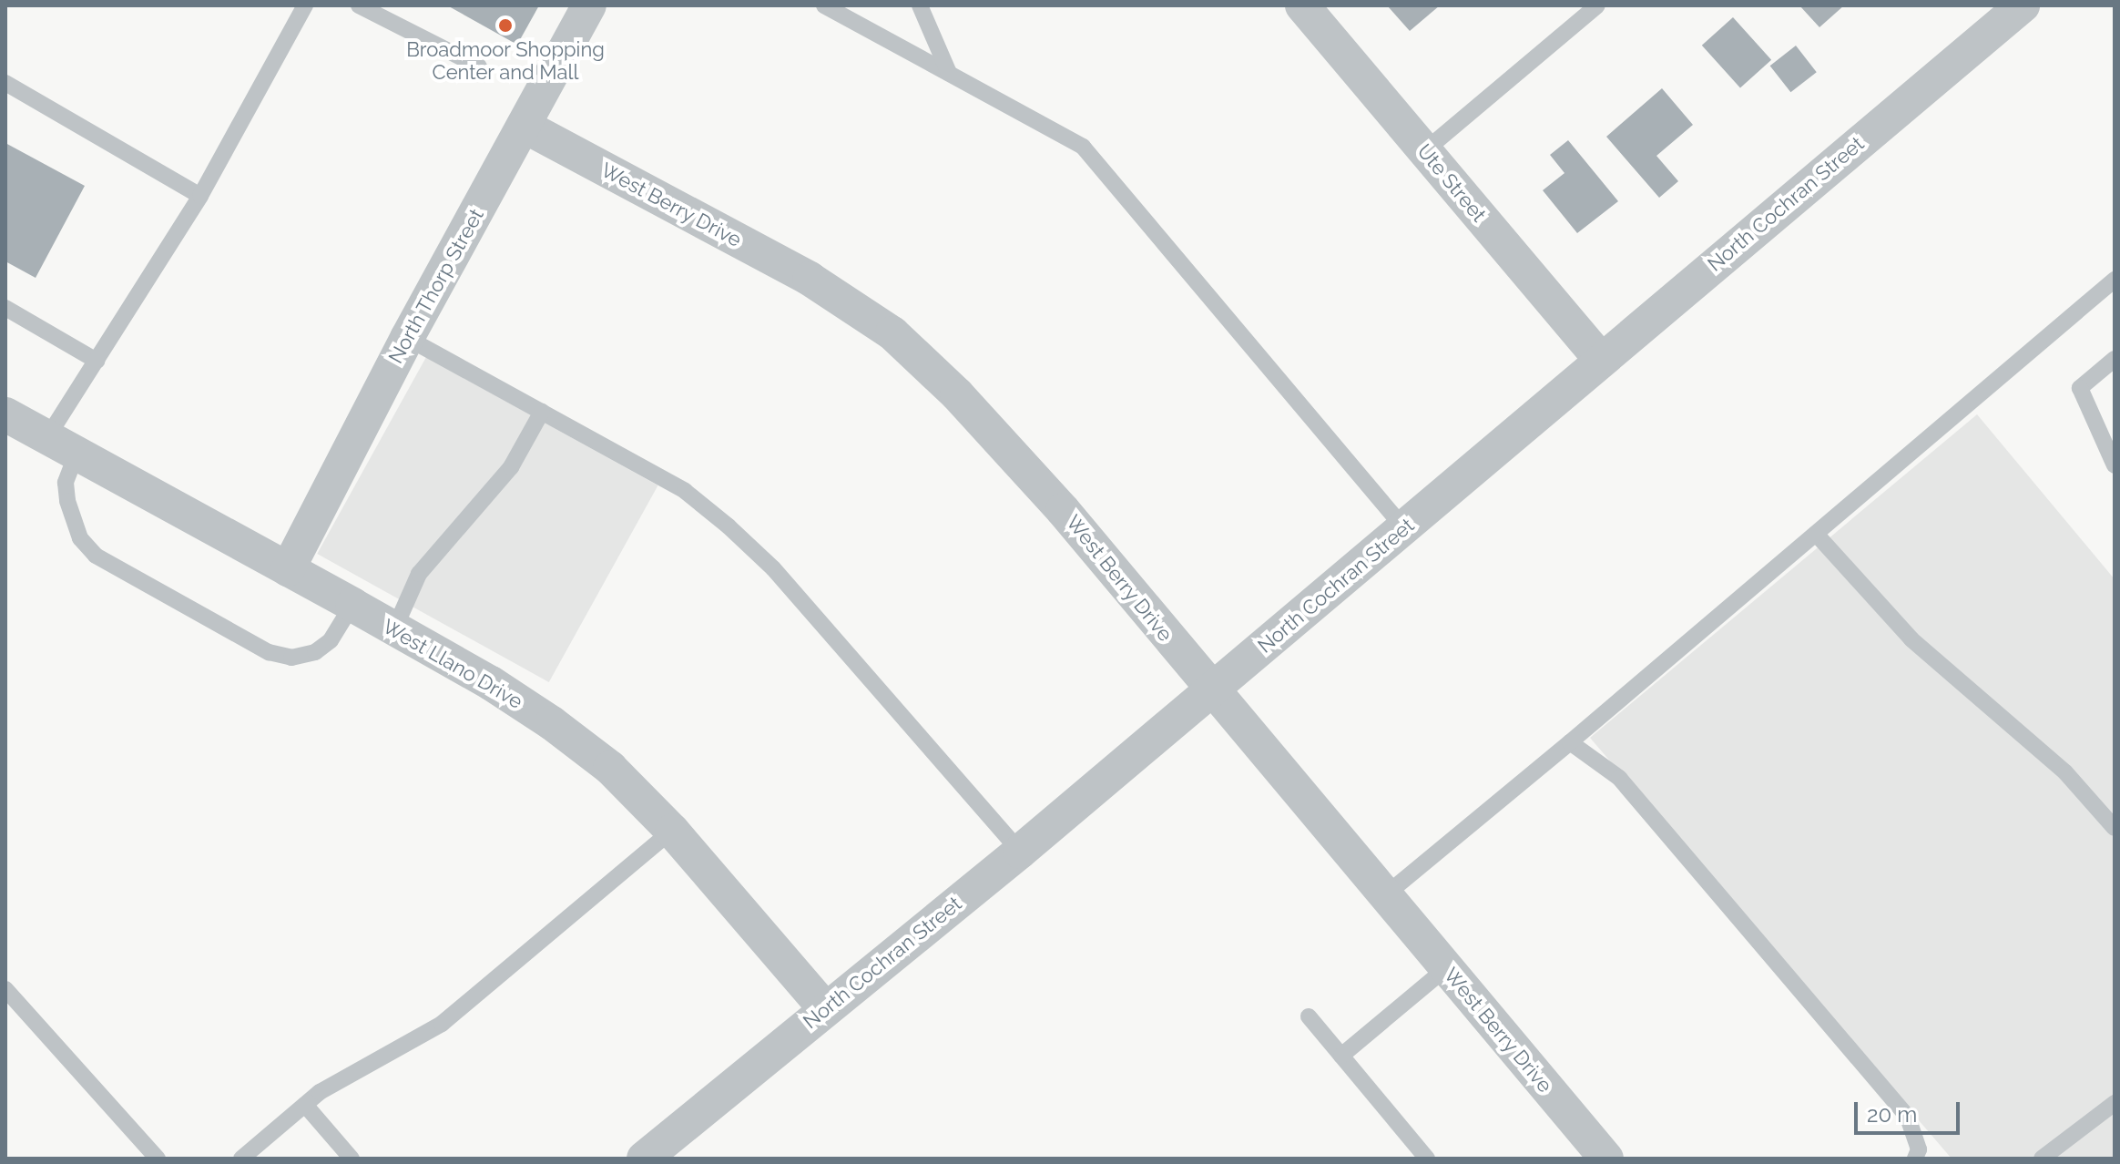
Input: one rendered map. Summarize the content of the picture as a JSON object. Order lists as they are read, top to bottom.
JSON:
{
  "streets": {
    "street": [
      "Ute Street",
      "North Cochran Street",
      "West Berry Drive",
      "North Thorp Street",
      "West Llano Drive"
    ]
  },
  "crossings": [
    ["Ute Street", "North Cochran Street"],
    ["North Cochran Street", "West Berry Drive"],
    ["North Cochran Street", "West Llano Drive"],
    ["West Berry Drive", "North Thorp Street"],
    ["North Thorp Street", "West Llano Drive"]
  ],
  "places": ["Broadmoor Shopping Center and Mall"],
  "scale_bar": "20 m"
}
